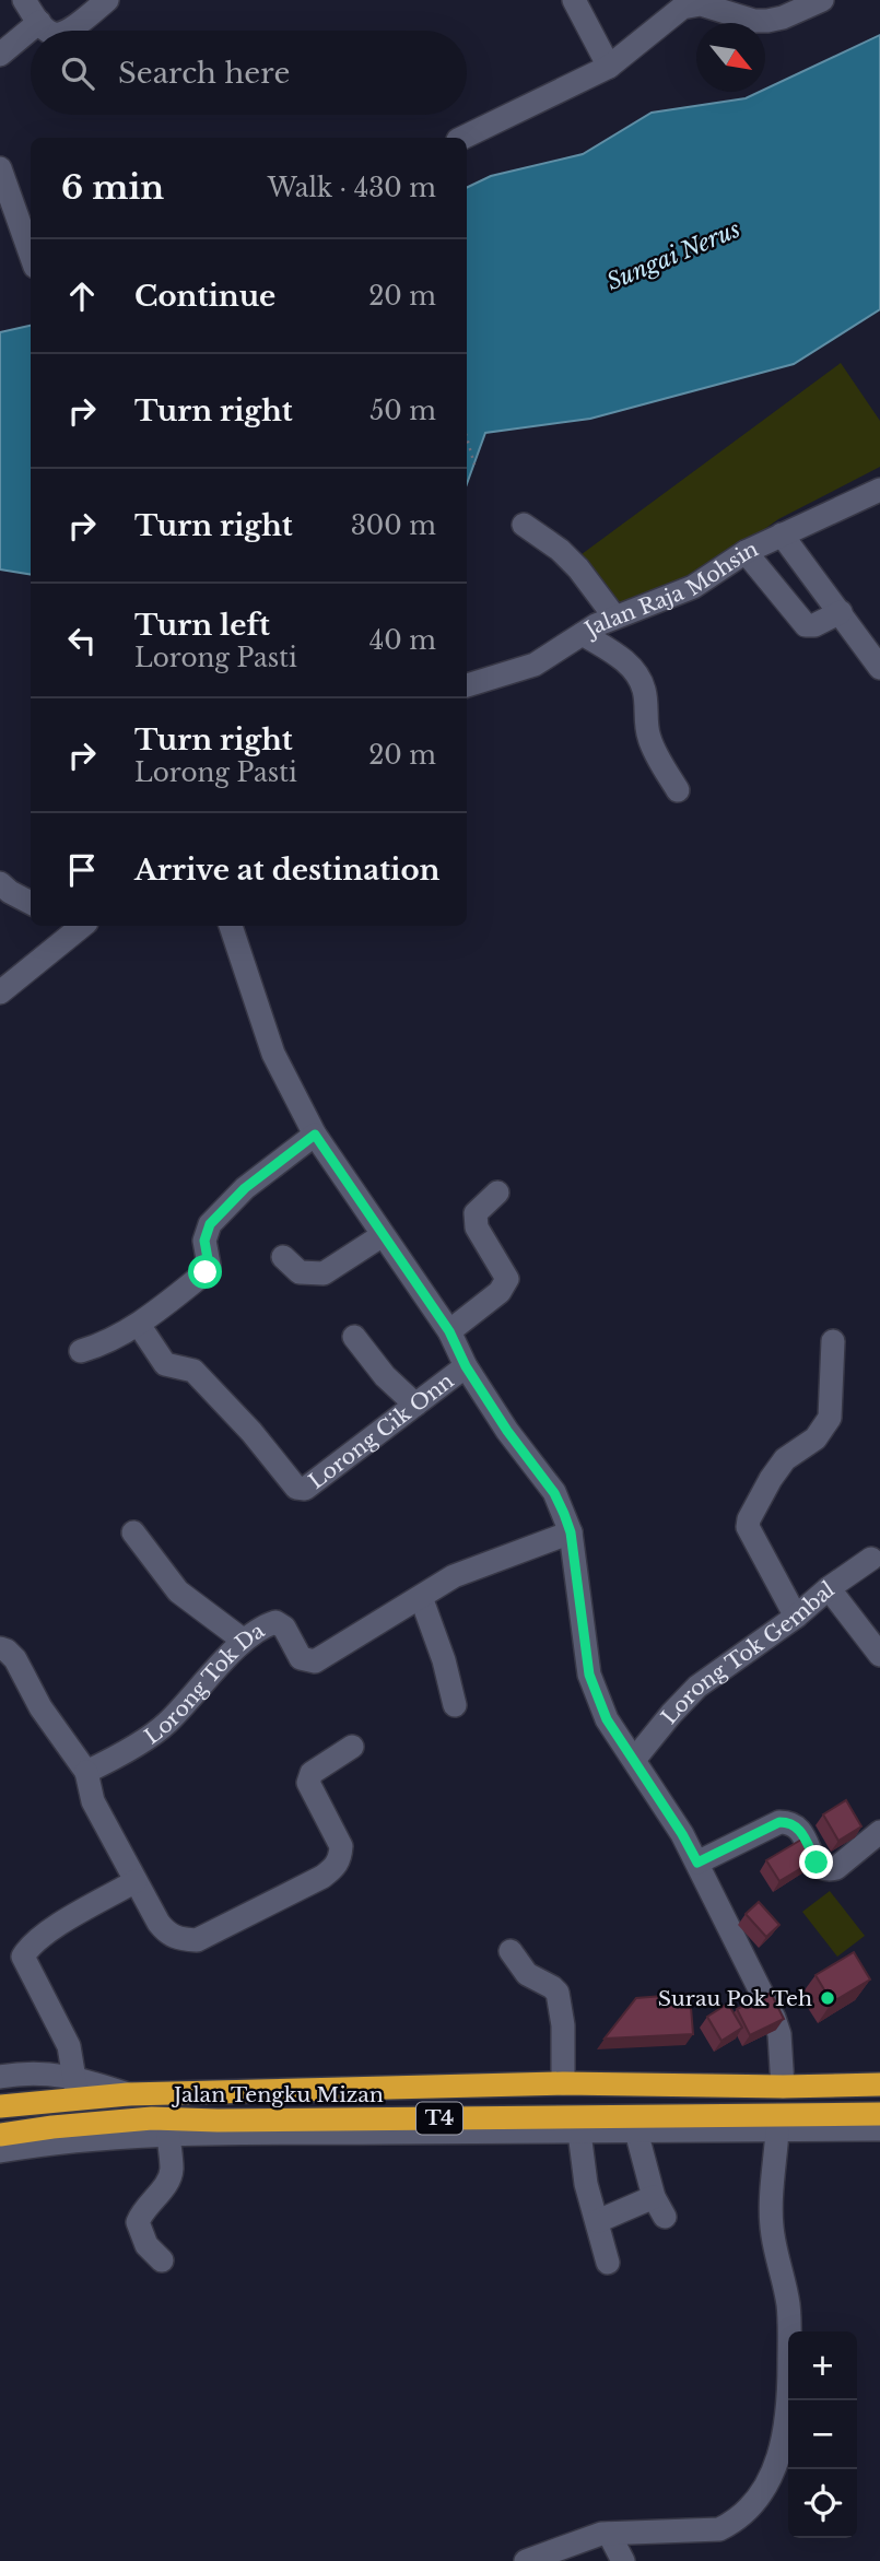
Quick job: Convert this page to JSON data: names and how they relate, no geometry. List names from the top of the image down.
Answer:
{
  "streets": {
    "highway": ["Jalan Tengku Mizan", "T4"],
    "street": [
      "Jalan Raja Mohsin",
      "Lorong Cik Onn",
      "Lorong Tok Gembal",
      "Lorong Tok Da"
    ]
  },
  "water": ["Sungai Nerus"],
  "places": ["Surau Pok Teh"],
  "north": "bottom right",
  "page": {
    "search": "Search here",
    "heading": ["6 min", "Walk · 430 m"],
    "list": [
      ["Continue", "20 m"],
      ["Turn right", "50 m"],
      ["Turn right", "300 m"],
      ["Turn left", "Lorong Pasti", "40 m"],
      ["Turn right", "Lorong Pasti", "20 m"],
      "Arrive at destination"
    ],
    "map_buttons": ["+", "−"]
  }
}
